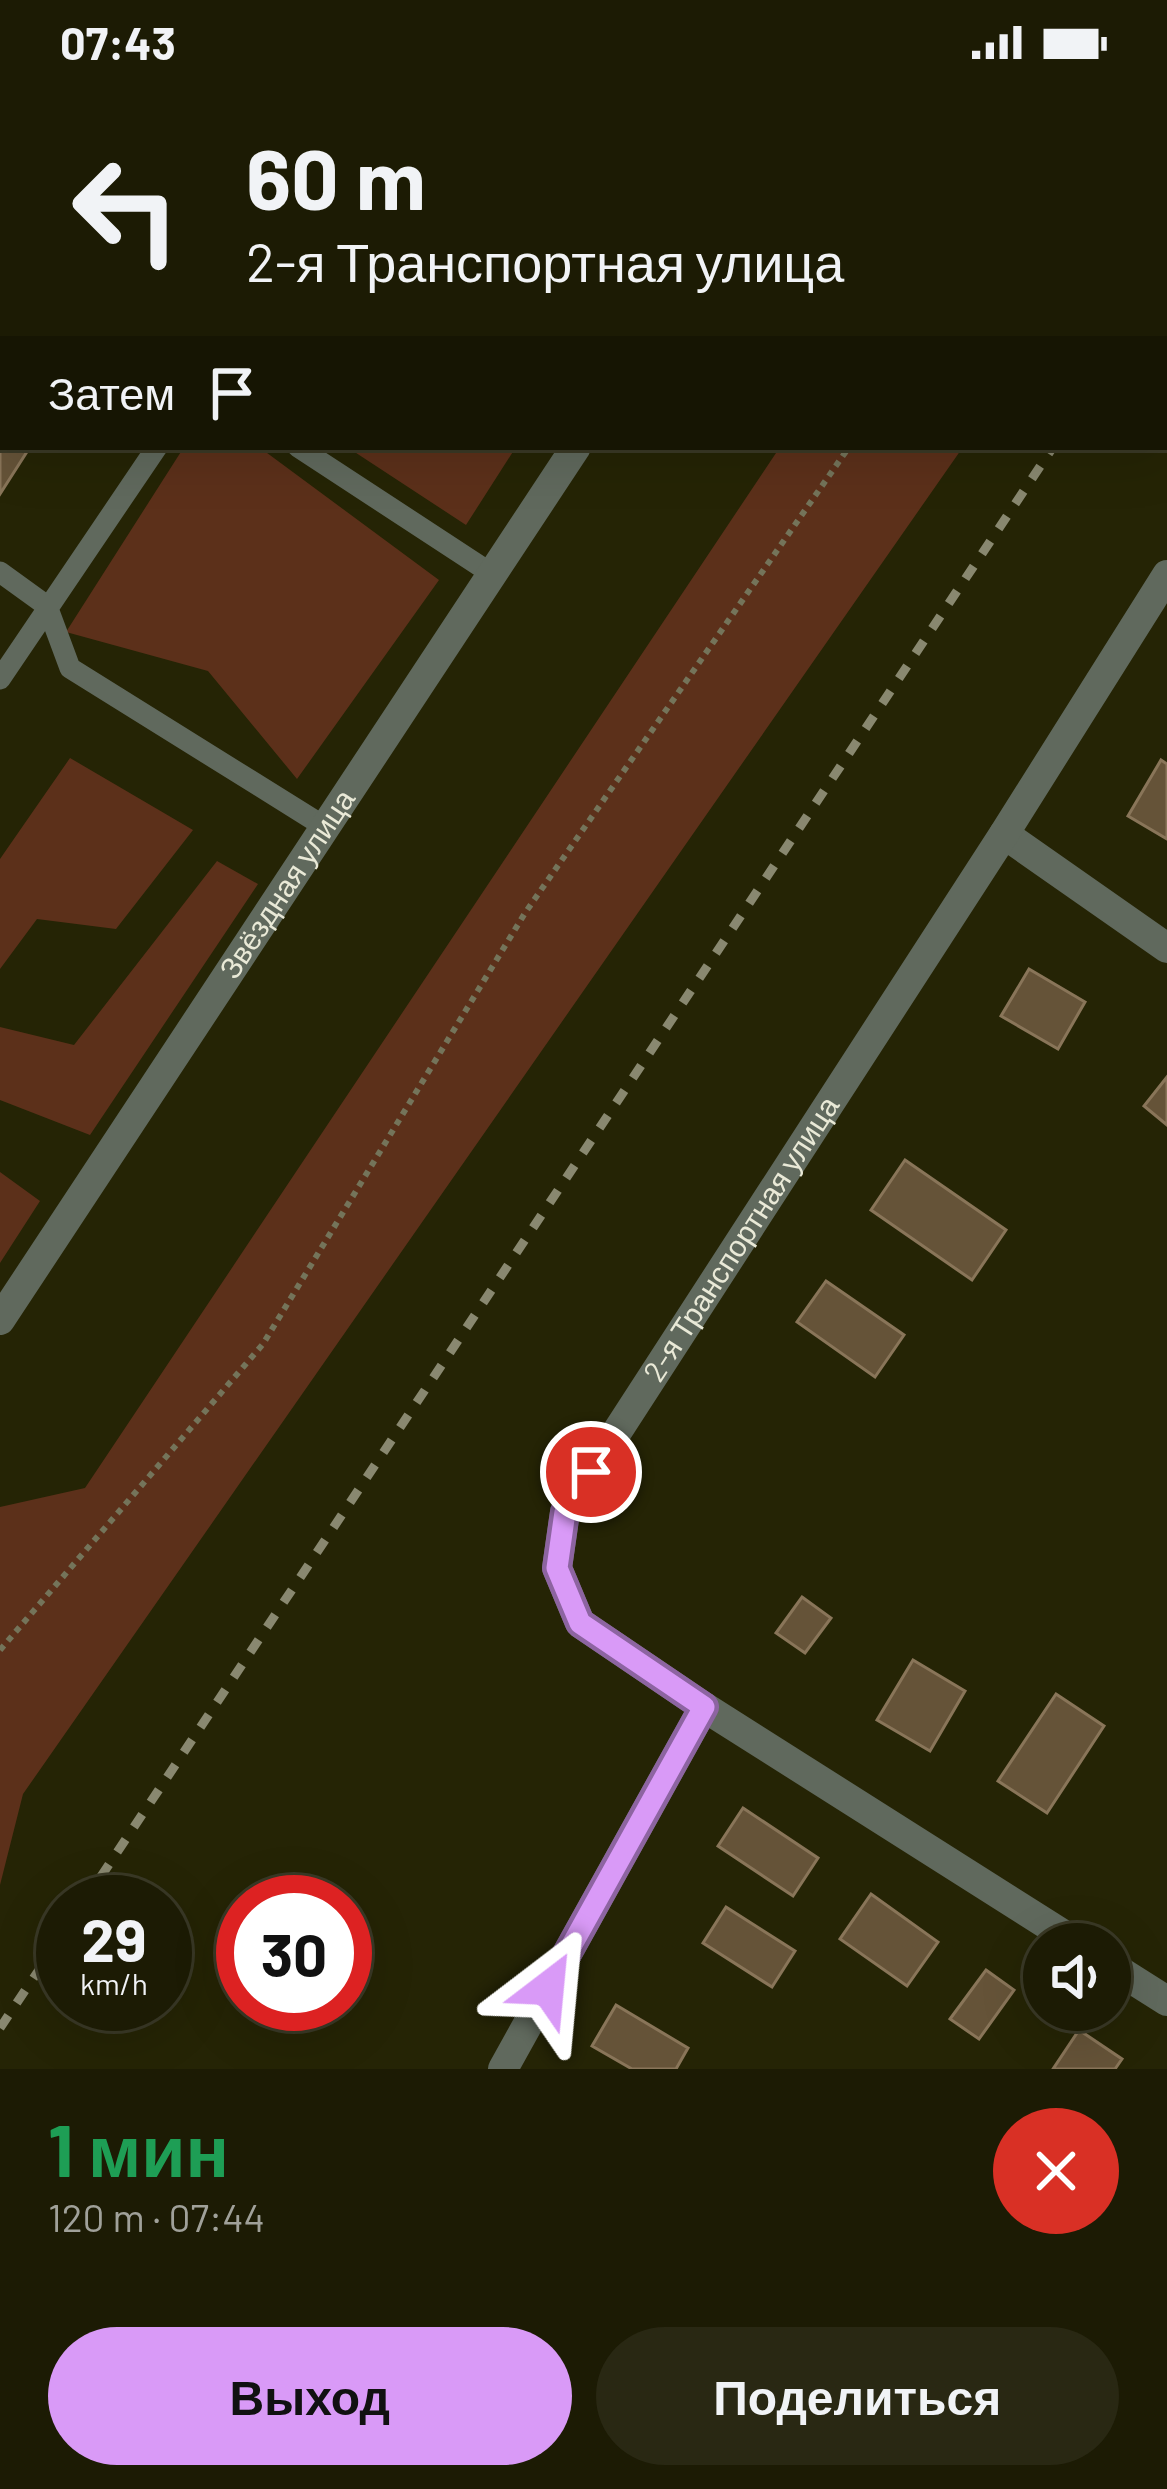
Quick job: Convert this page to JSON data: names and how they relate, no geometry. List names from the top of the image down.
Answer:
{
  "streets": {
    "street": ["Звёздная улица", "2-я Транспортная улица"]
  },
  "page": {
    "status": "07:43",
    "turn": ["60 m", "2-я Транспортная улица"],
    "then": "Затем",
    "speed": "29 km/h",
    "limit": "30",
    "heading": ["1 мин", "120 m · 07:44"],
    "buttons": ["Выход", "Поделиться"]
  }
}
